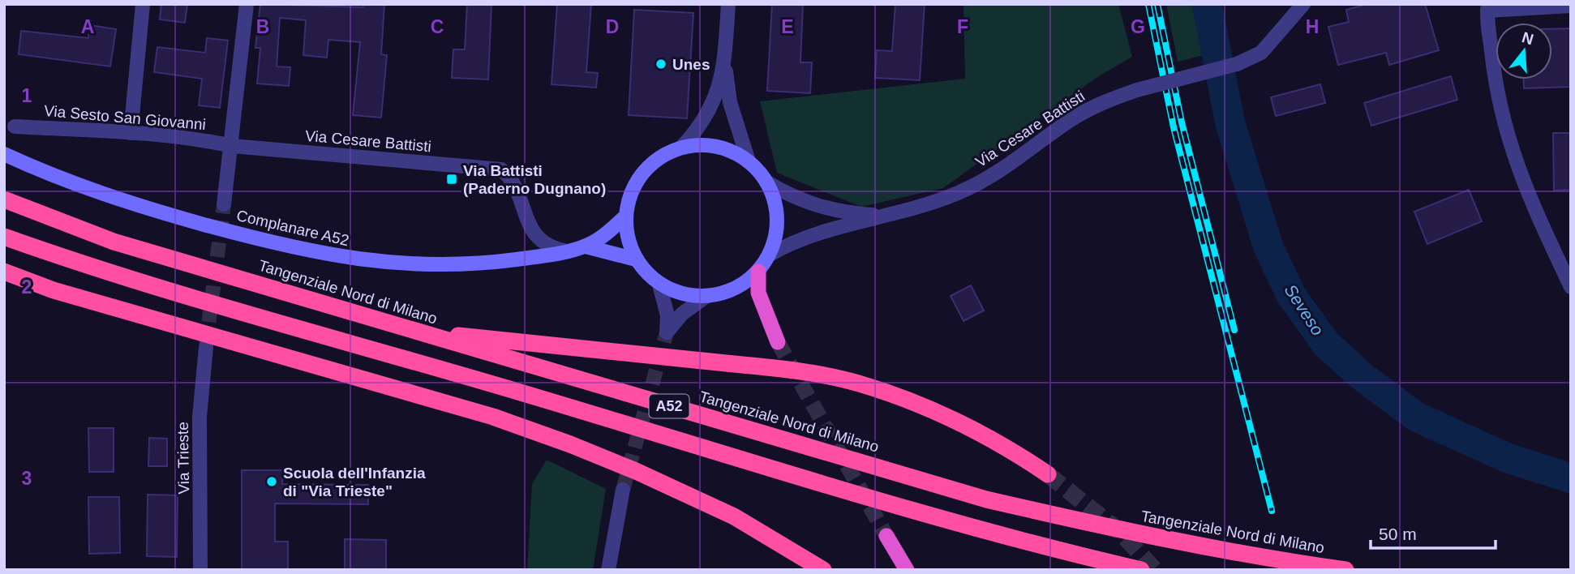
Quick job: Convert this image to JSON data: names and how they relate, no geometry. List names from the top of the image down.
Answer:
{
  "streets": {
    "highway": ["Tangenziale Nord di Milano", "A52"],
    "main road": ["Complanare A52"],
    "street": ["Via Sesto San Giovanni", "Via Cesare Battisti", "Via Trieste"]
  },
  "crossings": [
    ["Via Sesto San Giovanni", "Via Cesare Battisti"],
    ["Via Cesare Battisti", "Complanare A52"]
  ],
  "water": ["Seveso"],
  "places": {
    "other": ["Unes", "Scuola dell'Infanzia di \"Via Trieste\""],
    "transit": ["Via Battisti (Paderno Dugnano)"]
  },
  "scale_bar": "50 m",
  "north": "top",
  "grid": {
    "columns": [
      "A",
      "B",
      "C",
      "D",
      "E",
      "F",
      "G",
      "H"
    ],
    "rows": ["1", "2", "3"]
  }
}
